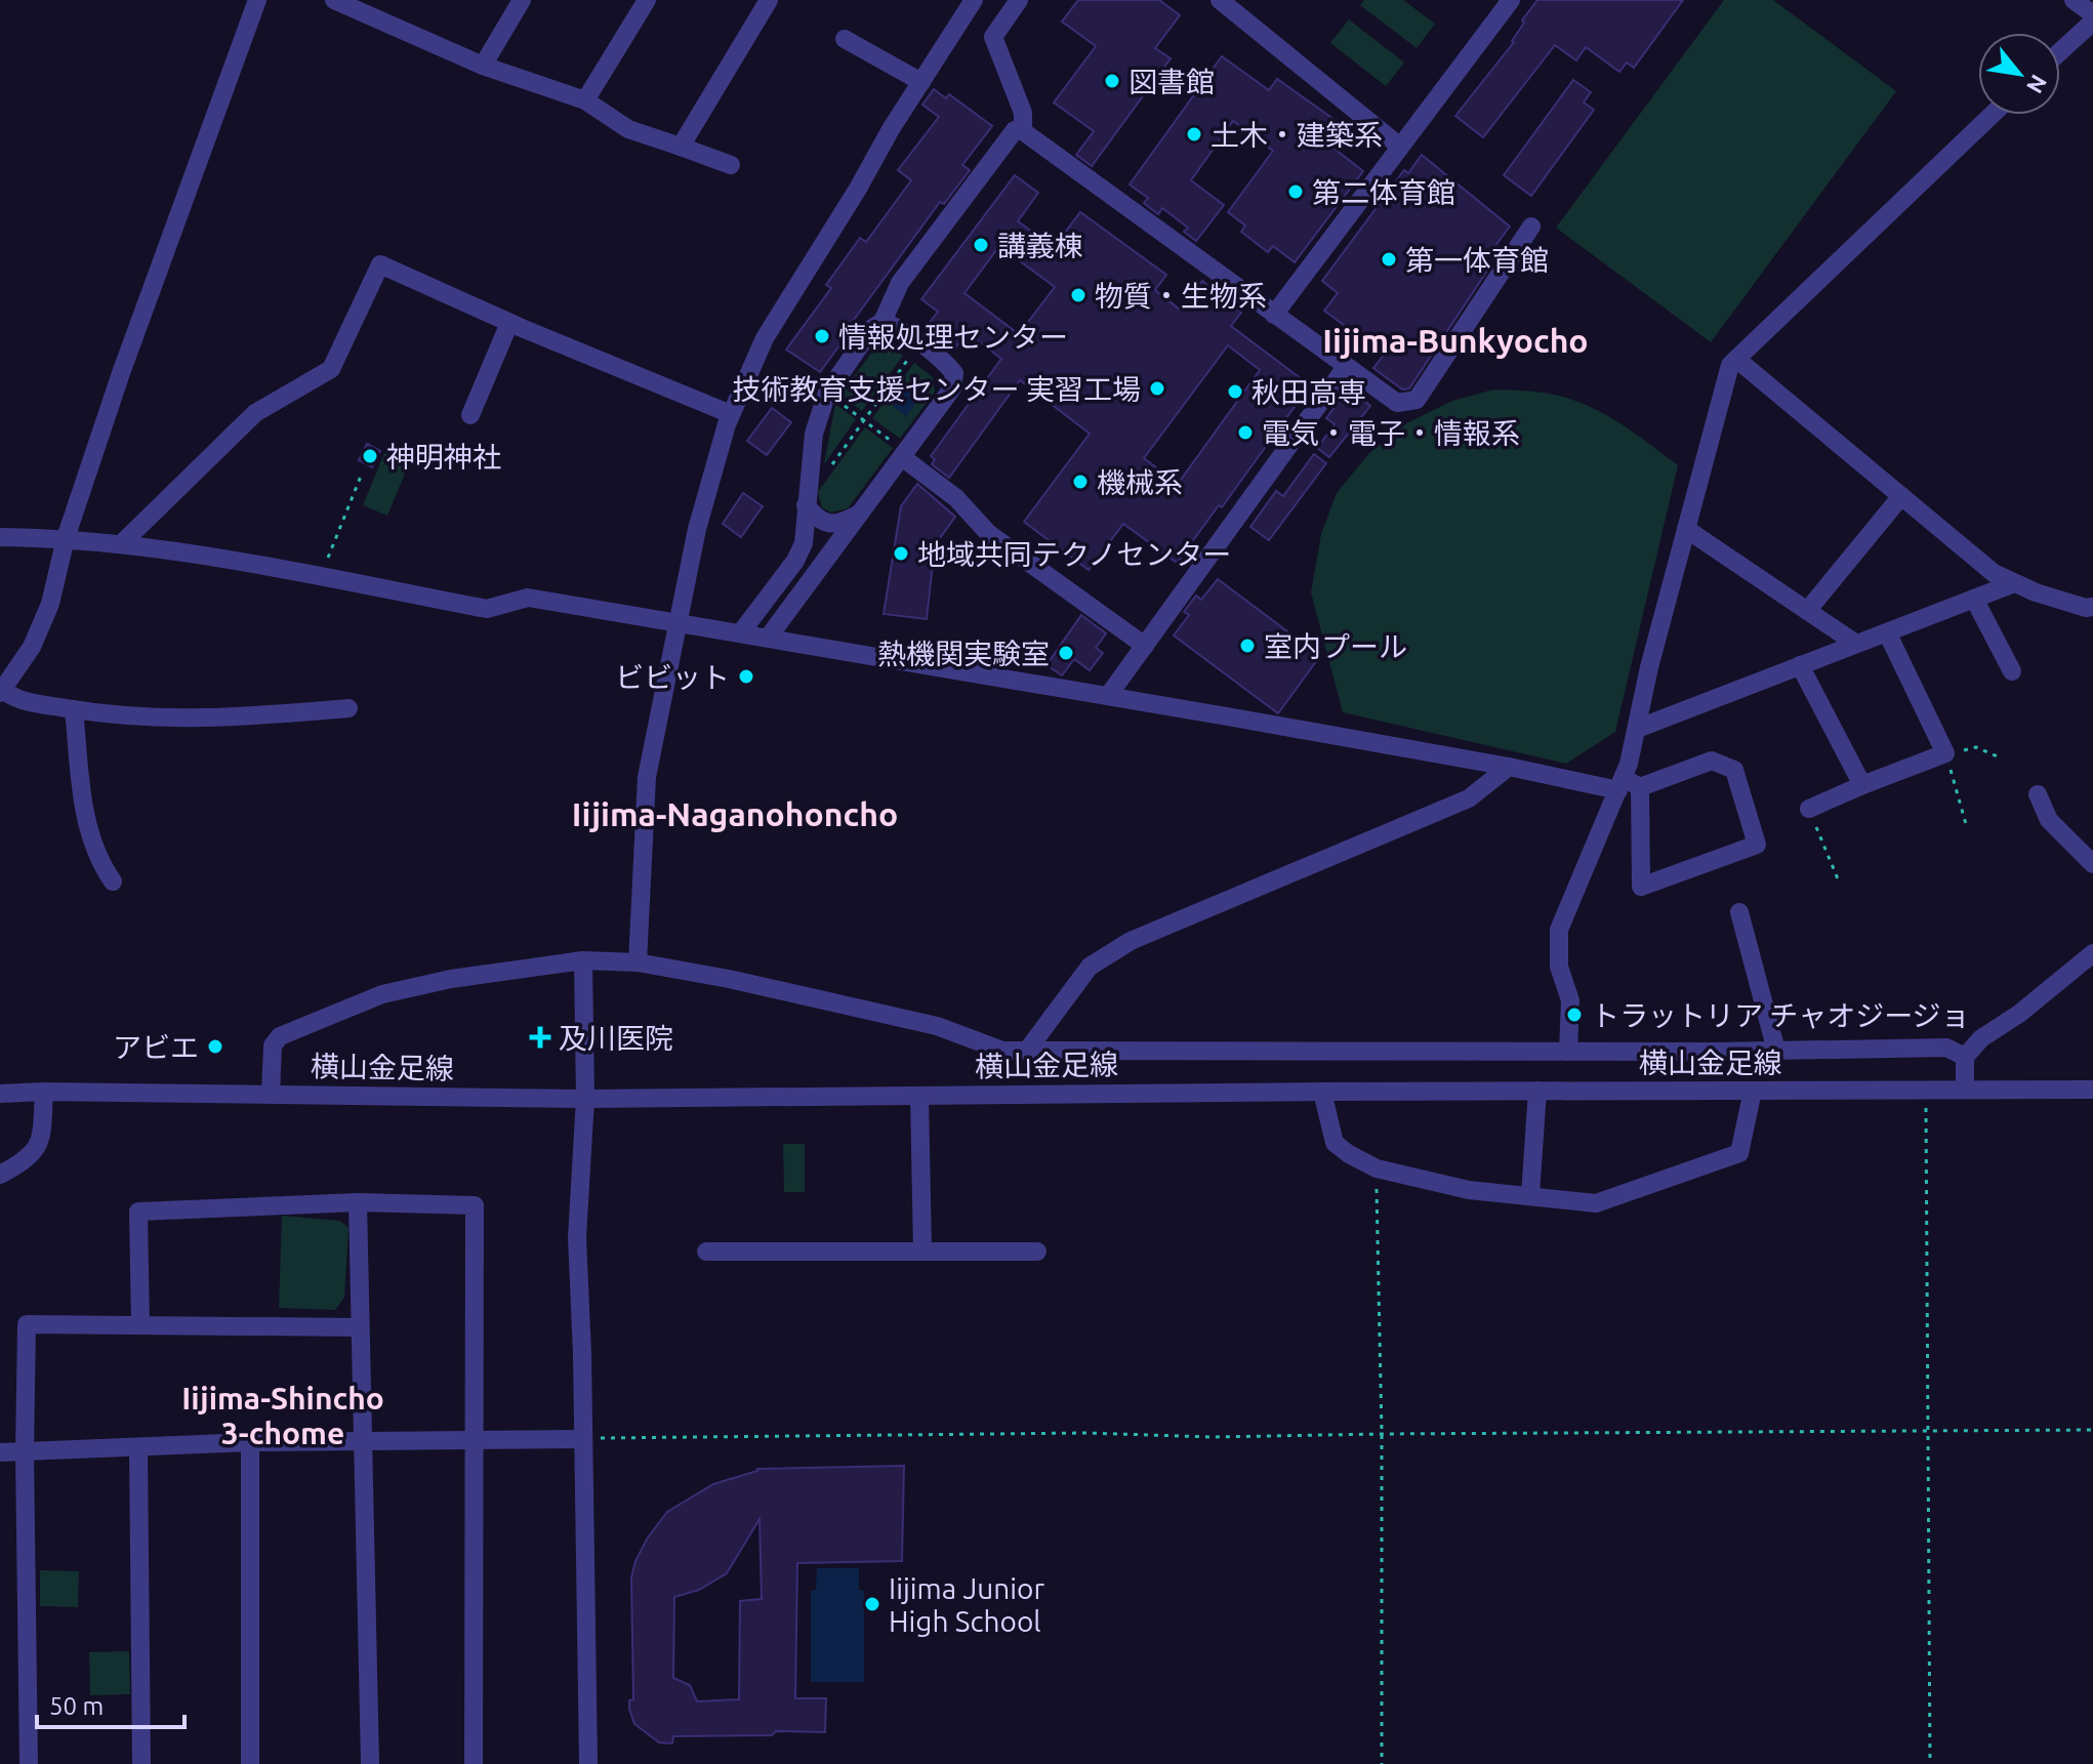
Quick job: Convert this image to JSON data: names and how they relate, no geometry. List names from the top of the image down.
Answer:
{
  "streets": {
    "street": ["横山金足線"]
  },
  "districts": ["Iijima-Bunkyocho", "Iijima-Naganohoncho", "Iijima-Shincho 3-chome"],
  "places": {
    "other": [
      "図書館",
      "土木・建築系",
      "第二体育館",
      "講義棟",
      "第一体育館",
      "物質・生物系",
      "情報処理センター",
      "技術教育支援センター 実習工場",
      "秋田高専",
      "電気・電子・情報系",
      "神明神社",
      "機械系",
      "地域共同テクノセンター",
      "室内プール",
      "熱機関実験室",
      "ビビット",
      "トラットリア チャオジージョ",
      "アビエ",
      "Iijima Junior High School"
    ],
    "health": ["及川医院"]
  },
  "scale_bar": "50 m",
  "north": "bottom right"
}
